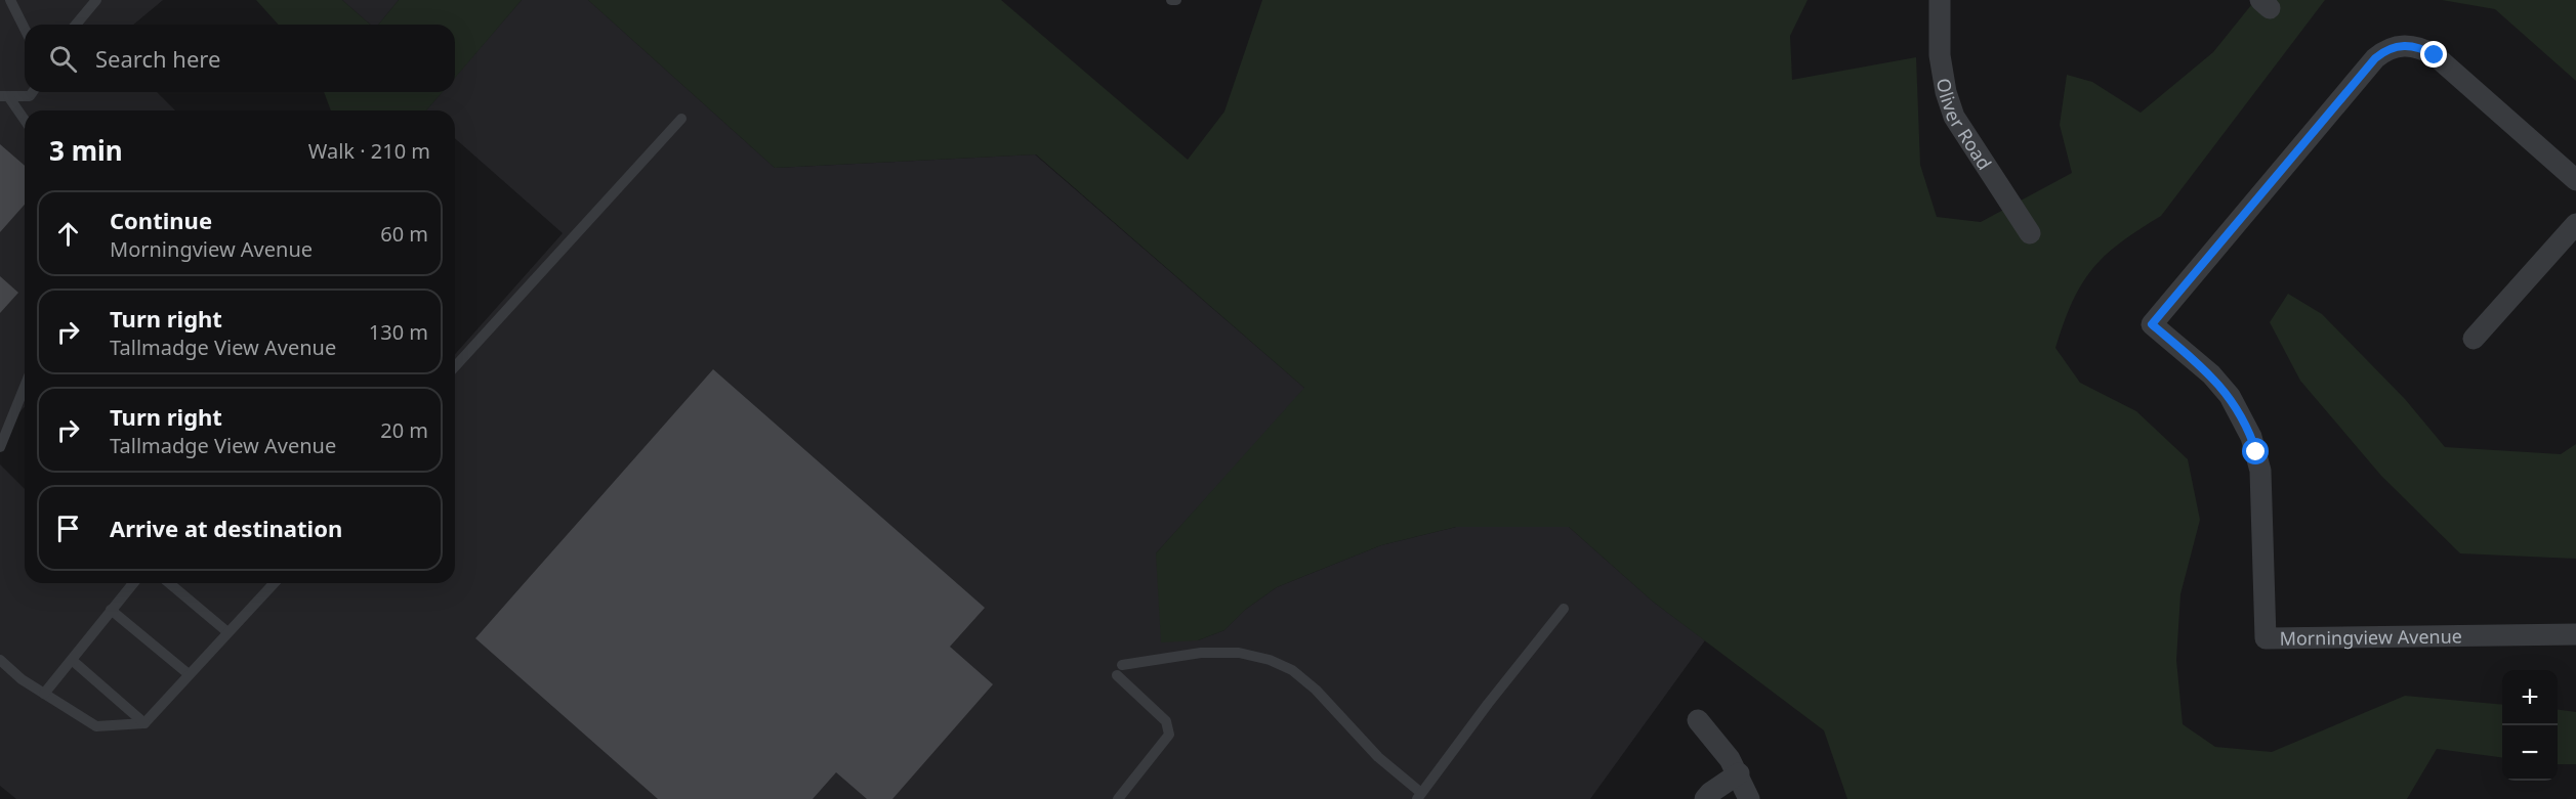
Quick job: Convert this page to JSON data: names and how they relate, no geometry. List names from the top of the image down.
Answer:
{
  "streets": {
    "street": ["Oliver Road", "Morningview Avenue"]
  },
  "page": {
    "search": "Search here",
    "heading": ["3 min", "Walk · 210 m"],
    "list": [
      ["Continue", "Morningview Avenue", "60 m"],
      ["Turn right", "Tallmadge View Avenue", "130 m"],
      ["Turn right", "Tallmadge View Avenue", "20 m"],
      "Arrive at destination"
    ],
    "map_buttons": ["+", "−"]
  }
}
